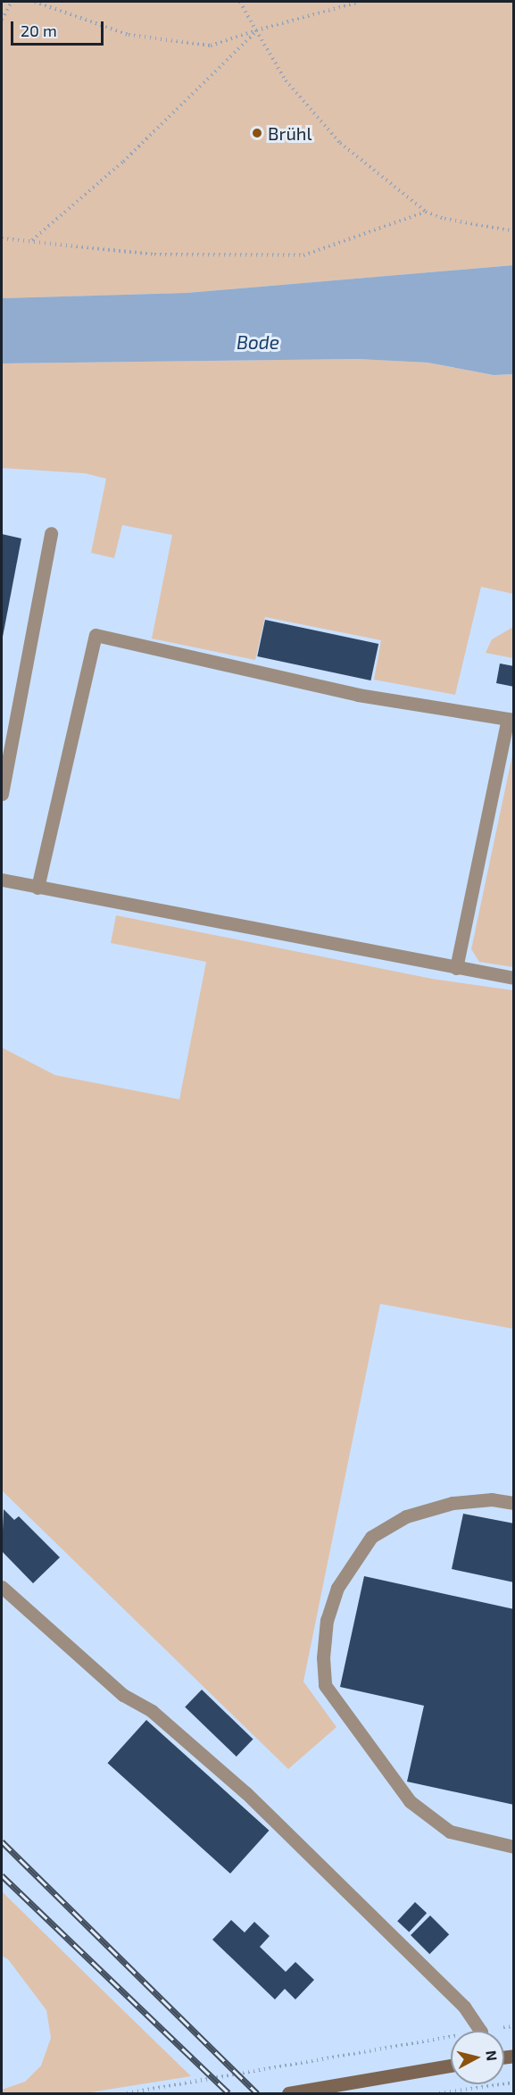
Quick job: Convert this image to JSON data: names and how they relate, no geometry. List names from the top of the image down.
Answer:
{
  "water": ["Bode"],
  "places": ["Brühl"],
  "scale_bar": "20 m",
  "north": "right"
}
